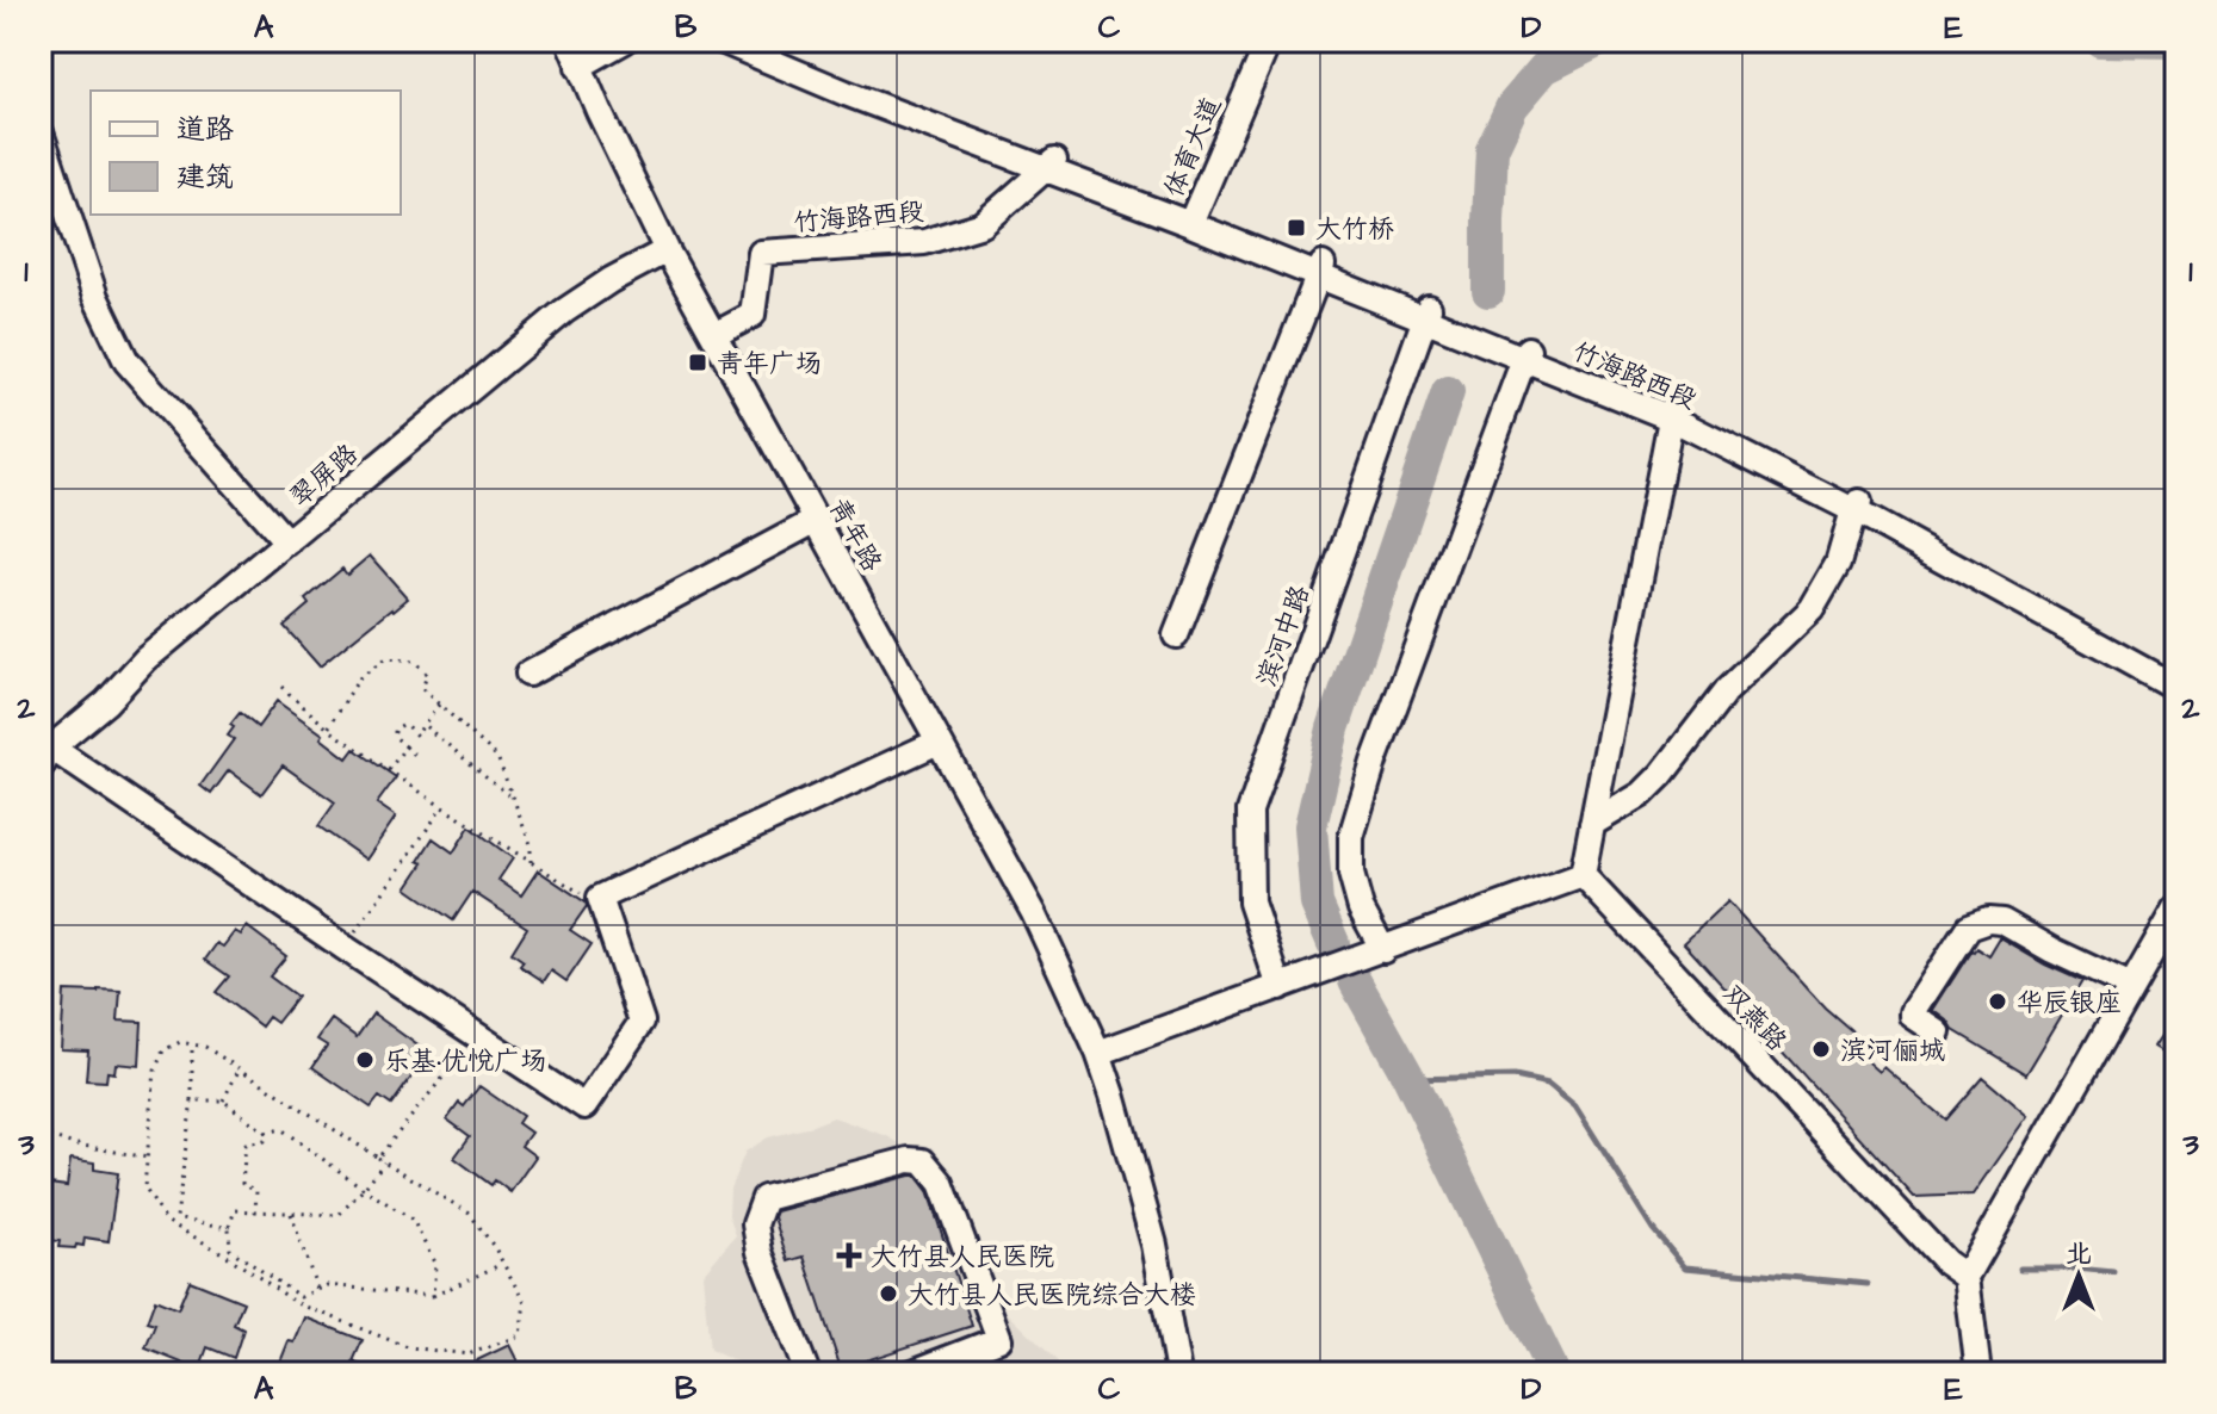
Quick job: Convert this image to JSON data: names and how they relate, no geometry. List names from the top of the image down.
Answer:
{
  "streets": {
    "street": [
      "体育大道",
      "竹海路西段",
      "翠屏路",
      "青年路",
      "滨河中路",
      "双燕路"
    ]
  },
  "crossings": [
    ["体育大道", "竹海路西段"],
    ["竹海路西段", "青年路"],
    ["竹海路西段", "滨河中路"],
    ["翠屏路", "青年路"]
  ],
  "places": {
    "transit": ["大竹桥", "青年广场"],
    "other": [
      "华辰银座",
      "滨河俪城",
      "乐基•优悦广场",
      "大竹县人民医院综合大楼"
    ],
    "health": ["大竹县人民医院"]
  },
  "legend": ["道路", "建筑"],
  "north": "top",
  "grid": {
    "columns": [
      "A",
      "B",
      "C",
      "D",
      "E"
    ],
    "rows": ["1", "2", "3"]
  }
}
